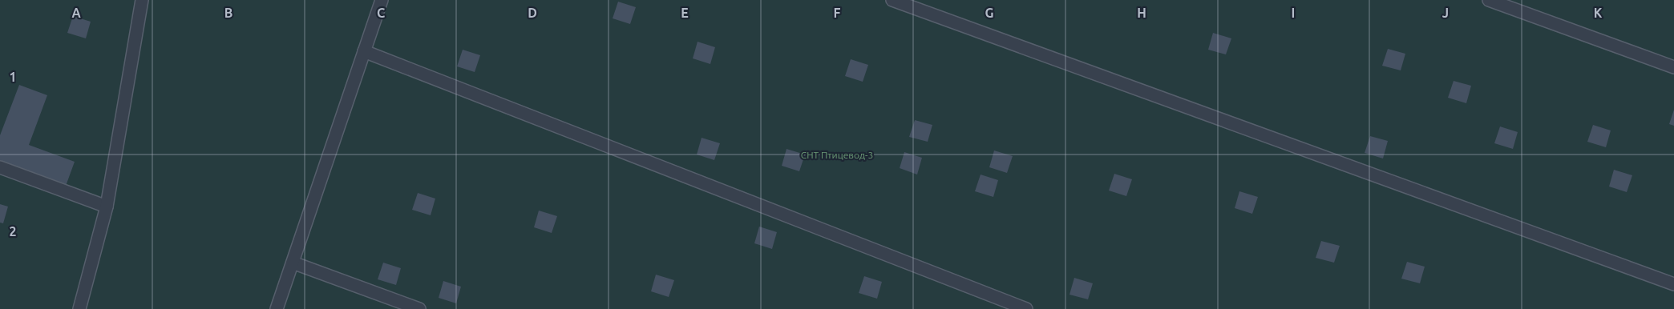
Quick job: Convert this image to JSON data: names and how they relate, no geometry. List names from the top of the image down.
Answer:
{
  "parks": ["СНТ Птицевод-3"],
  "grid": {
    "columns": [
      "A",
      "B",
      "C",
      "D",
      "E",
      "F",
      "G",
      "H",
      "I",
      "J",
      "K"
    ],
    "rows": ["1", "2"]
  }
}
